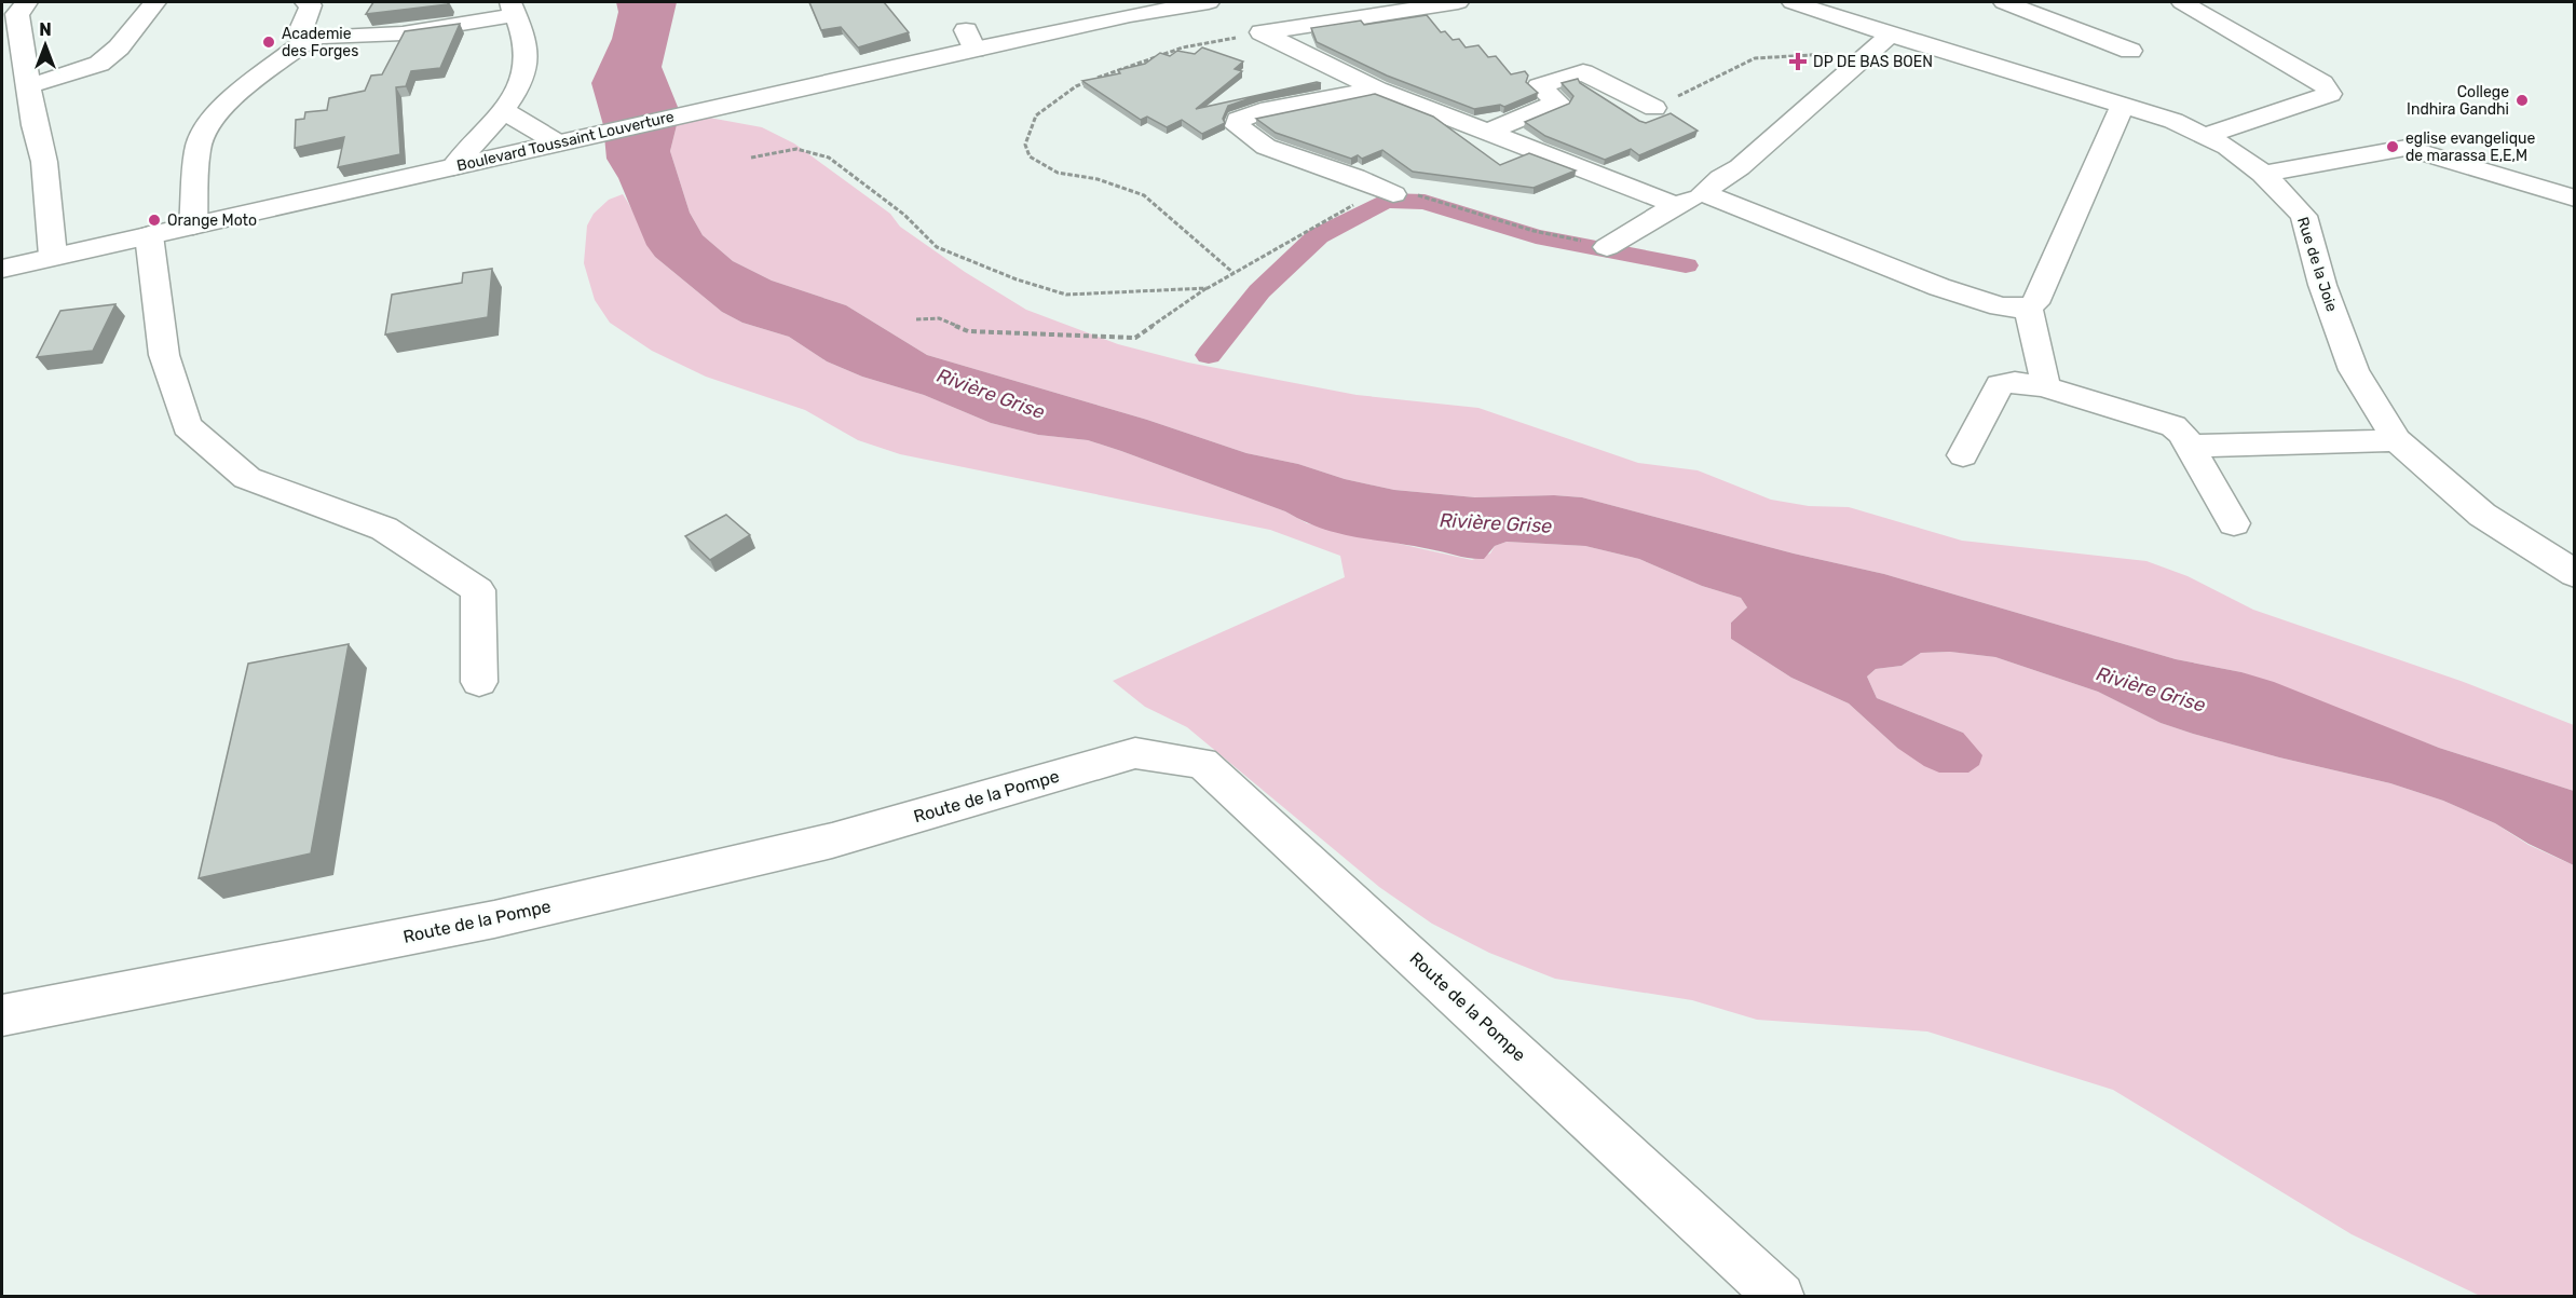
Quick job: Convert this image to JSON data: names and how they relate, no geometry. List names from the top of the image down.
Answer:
{
  "streets": {
    "street": ["Boulevard Toussaint Louverture", "Rue de la Joie", "Route de la Pompe"]
  },
  "water": ["Rivière Grise"],
  "places": {
    "other": [
      "Academie des Forges",
      "College Indhira Gandhi",
      "eglise evangelique de marassa E,E,M",
      "Orange Moto"
    ],
    "health": ["DP DE BAS BOEN"]
  },
  "north": "top"
}
